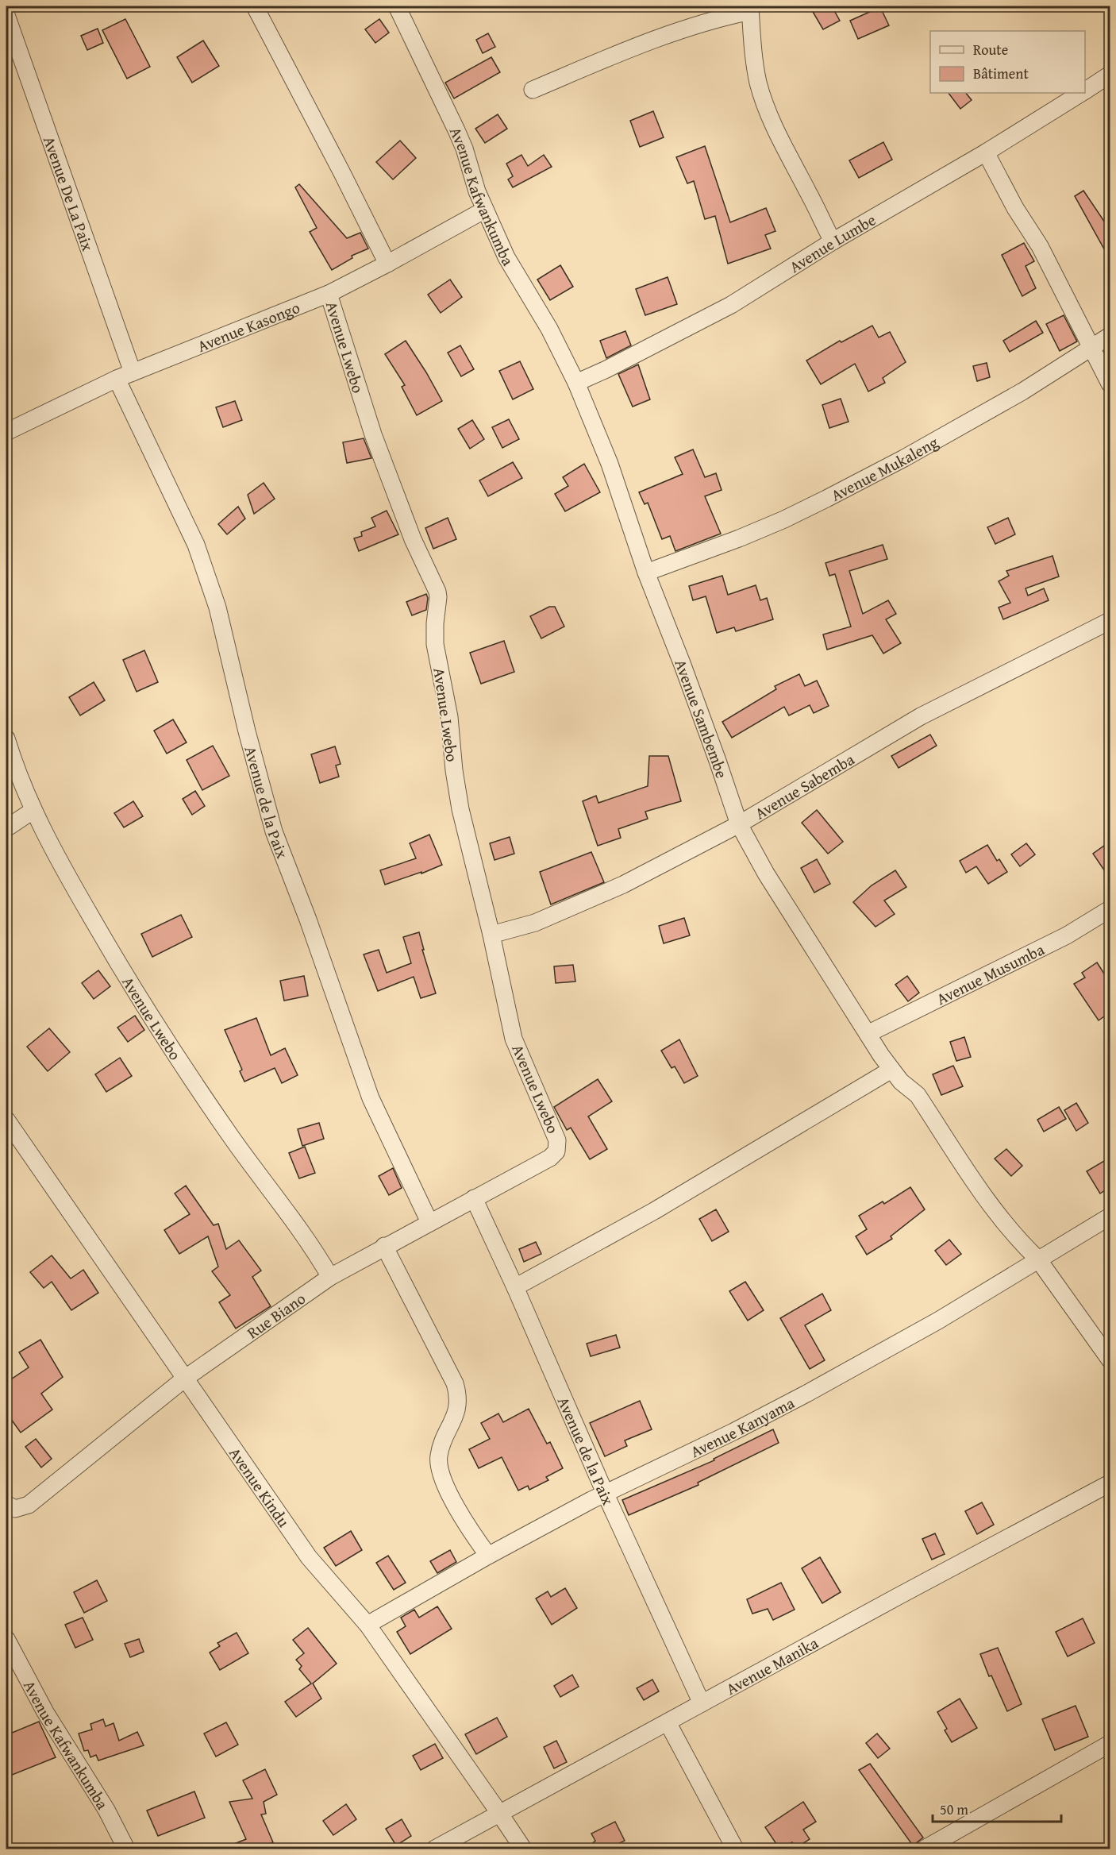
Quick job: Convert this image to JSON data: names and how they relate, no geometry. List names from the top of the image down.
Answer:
{
  "streets": {
    "street": [
      "Avenue De La Paix",
      "Avenue Kafwankumba",
      "Avenue Lumbe",
      "Avenue Kasongo",
      "Avenue Lwebo",
      "Avenue Mukaleng",
      "Avenue Sambembe",
      "Avenue Sabemba",
      "Avenue de la Paix",
      "Avenue Musumba",
      "Rue Biano",
      "Avenue Kanyama",
      "Avenue Kindu",
      "Avenue Manika"
    ]
  },
  "crossings": [
    ["Avenue De La Paix", "Avenue Kasongo"],
    ["Avenue Kafwankumba", "Avenue Lumbe"],
    ["Avenue Kafwankumba", "Avenue Kasongo"],
    ["Avenue Kafwankumba", "Avenue Sambembe"],
    ["Avenue Lumbe", "Avenue Sambembe"],
    ["Avenue Kasongo", "Avenue Lwebo"],
    ["Avenue Kasongo", "Avenue de la Paix"],
    ["Avenue Lwebo", "Avenue Sabemba"],
    ["Avenue Lwebo", "Rue Biano"],
    ["Avenue Mukaleng", "Avenue Sambembe"],
    ["Avenue Sambembe", "Avenue Sabemba"],
    ["Avenue Sambembe", "Avenue Musumba"],
    ["Avenue Sambembe", "Avenue Kanyama"],
    ["Avenue de la Paix", "Rue Biano"],
    ["Avenue de la Paix", "Avenue Kanyama"],
    ["Avenue de la Paix", "Avenue Manika"],
    ["Rue Biano", "Avenue Kindu"],
    ["Avenue Kanyama", "Avenue Kindu"],
    ["Avenue Kindu", "Avenue Manika"]
  ],
  "legend": ["Route", "Bâtiment"],
  "scale_bar": "50 m"
}
